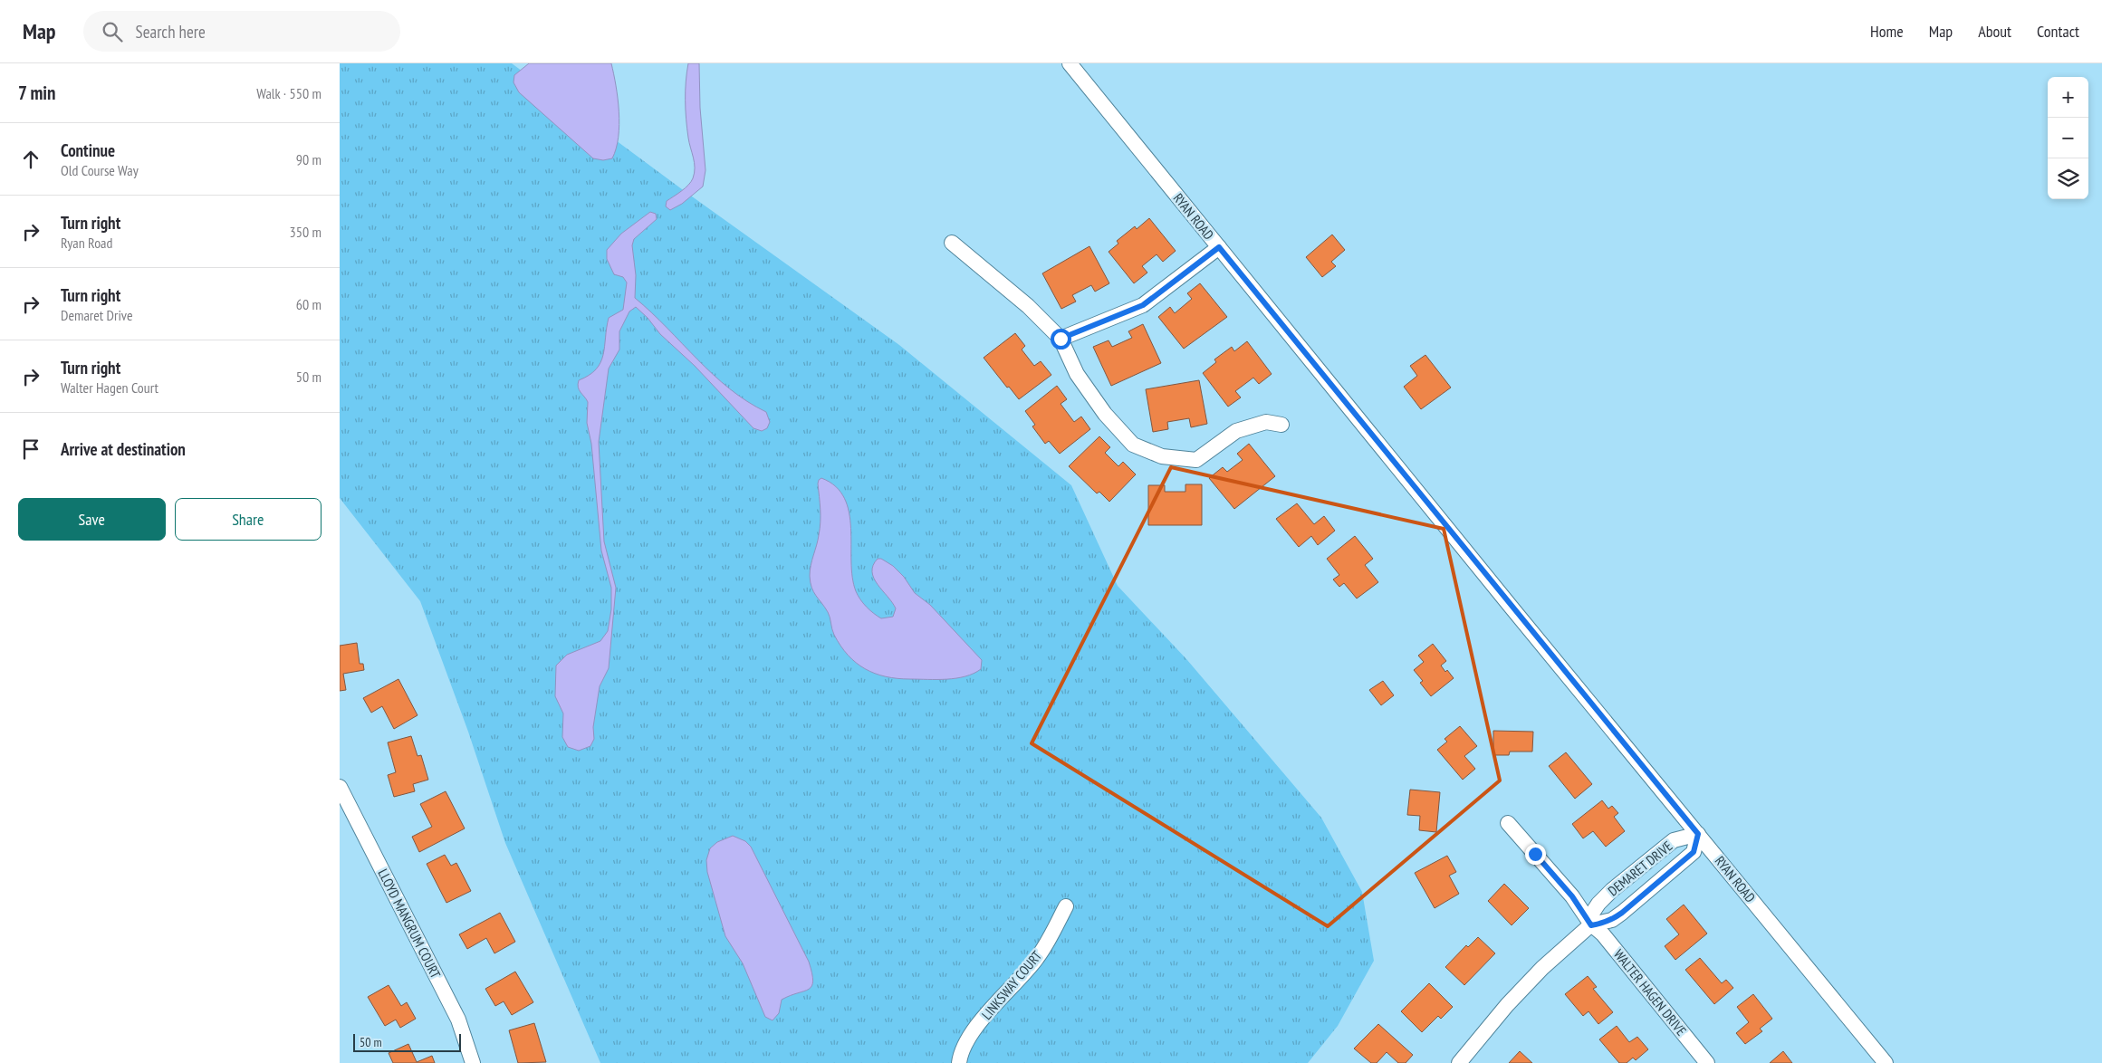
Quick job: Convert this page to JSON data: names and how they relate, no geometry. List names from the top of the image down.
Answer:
{
  "streets": {
    "street": [
      "RYAN ROAD",
      "DEMARET DRIVE",
      "LLOYD MANGRUM COURT",
      "LINKSWAY COURT",
      "WALTER HAGEN DRIVE"
    ]
  },
  "crossings": [
    ["RYAN ROAD", "DEMARET DRIVE"],
    ["DEMARET DRIVE", "WALTER HAGEN DRIVE"]
  ],
  "scale_bar": "50 m",
  "page": {
    "header": "Map",
    "search": "Search here",
    "nav": [
      "Home",
      "Map",
      "About",
      "Contact"
    ],
    "heading": ["7 min", "Walk · 550 m"],
    "map_buttons": ["+", "−"],
    "list": [
      ["Continue", "Old Course Way", "90 m"],
      ["Turn right", "Ryan Road", "350 m"],
      ["Turn right", "Demaret Drive", "60 m"],
      ["Turn right", "Walter Hagen Court", "50 m"],
      "Arrive at destination"
    ],
    "buttons": ["Save", "Share"],
    "scale": "50 m"
  }
}
